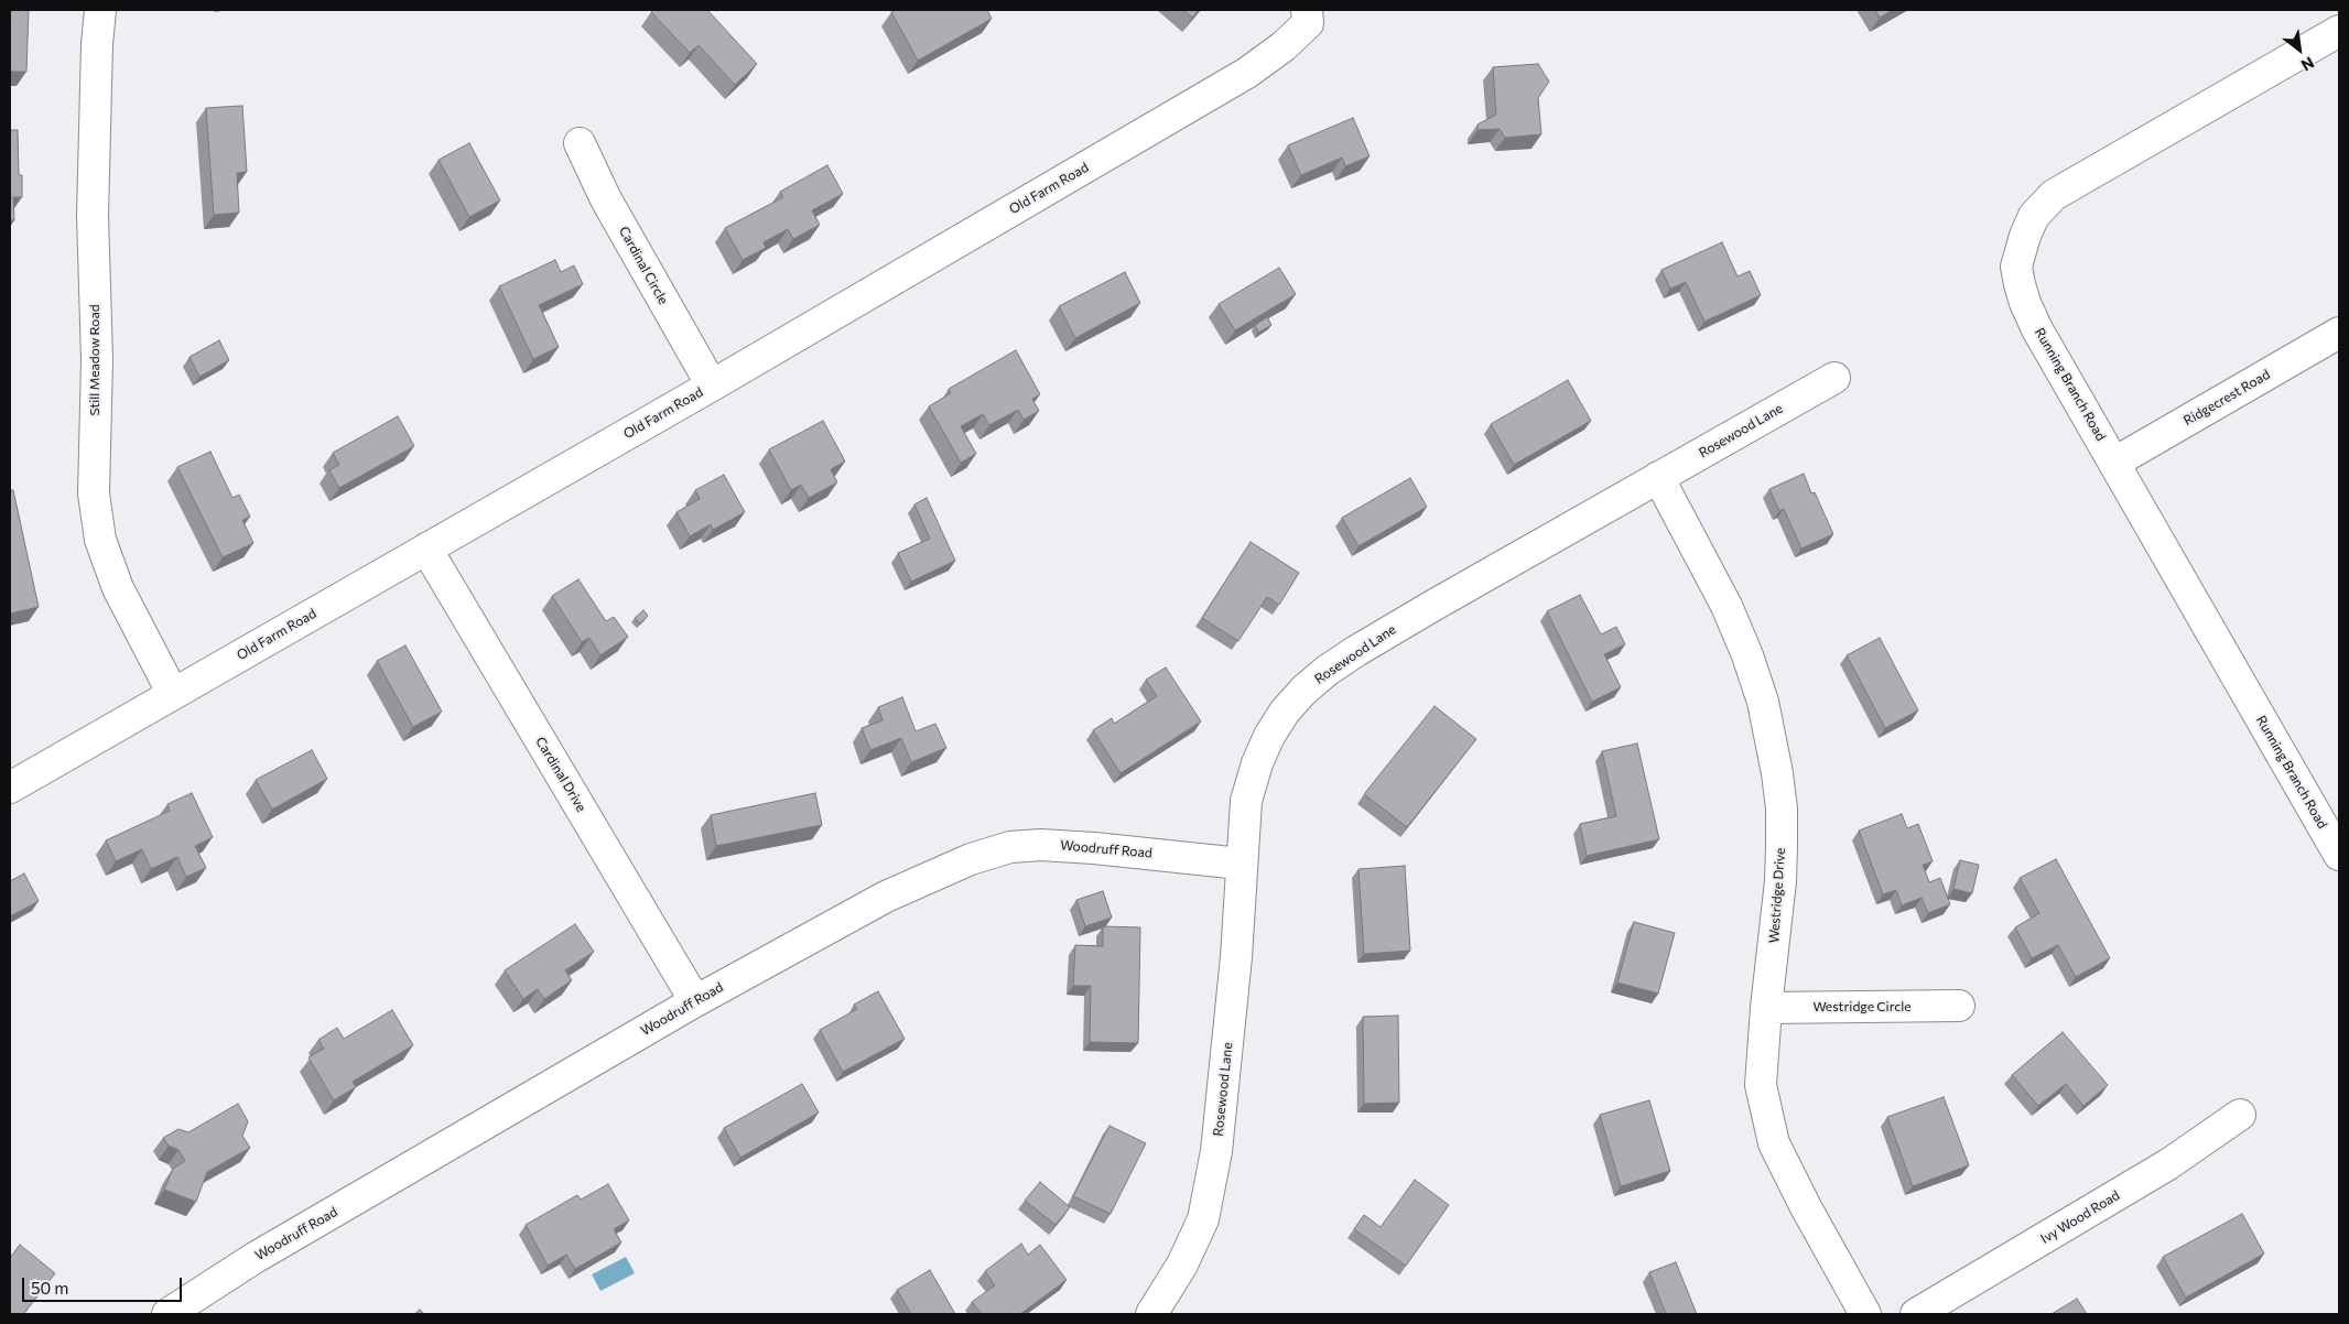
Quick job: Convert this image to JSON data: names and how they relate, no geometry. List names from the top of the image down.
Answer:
{
  "streets": {
    "street": [
      "Old Farm Road",
      "Cardinal Circle",
      "Still Meadow Road",
      "Running Branch Road",
      "Ridgecrest Road",
      "Rosewood Lane",
      "Cardinal Drive",
      "Woodruff Road",
      "Westridge Drive",
      "Westridge Circle",
      "Ivy Wood Road"
    ]
  },
  "crossings": [
    ["Old Farm Road", "Cardinal Circle"],
    ["Old Farm Road", "Still Meadow Road"],
    ["Old Farm Road", "Cardinal Drive"],
    ["Running Branch Road", "Ridgecrest Road"],
    ["Rosewood Lane", "Woodruff Road"],
    ["Rosewood Lane", "Westridge Drive"],
    ["Cardinal Drive", "Woodruff Road"],
    ["Westridge Drive", "Westridge Circle"]
  ],
  "scale_bar": "50 m",
  "north": "bottom right"
}
